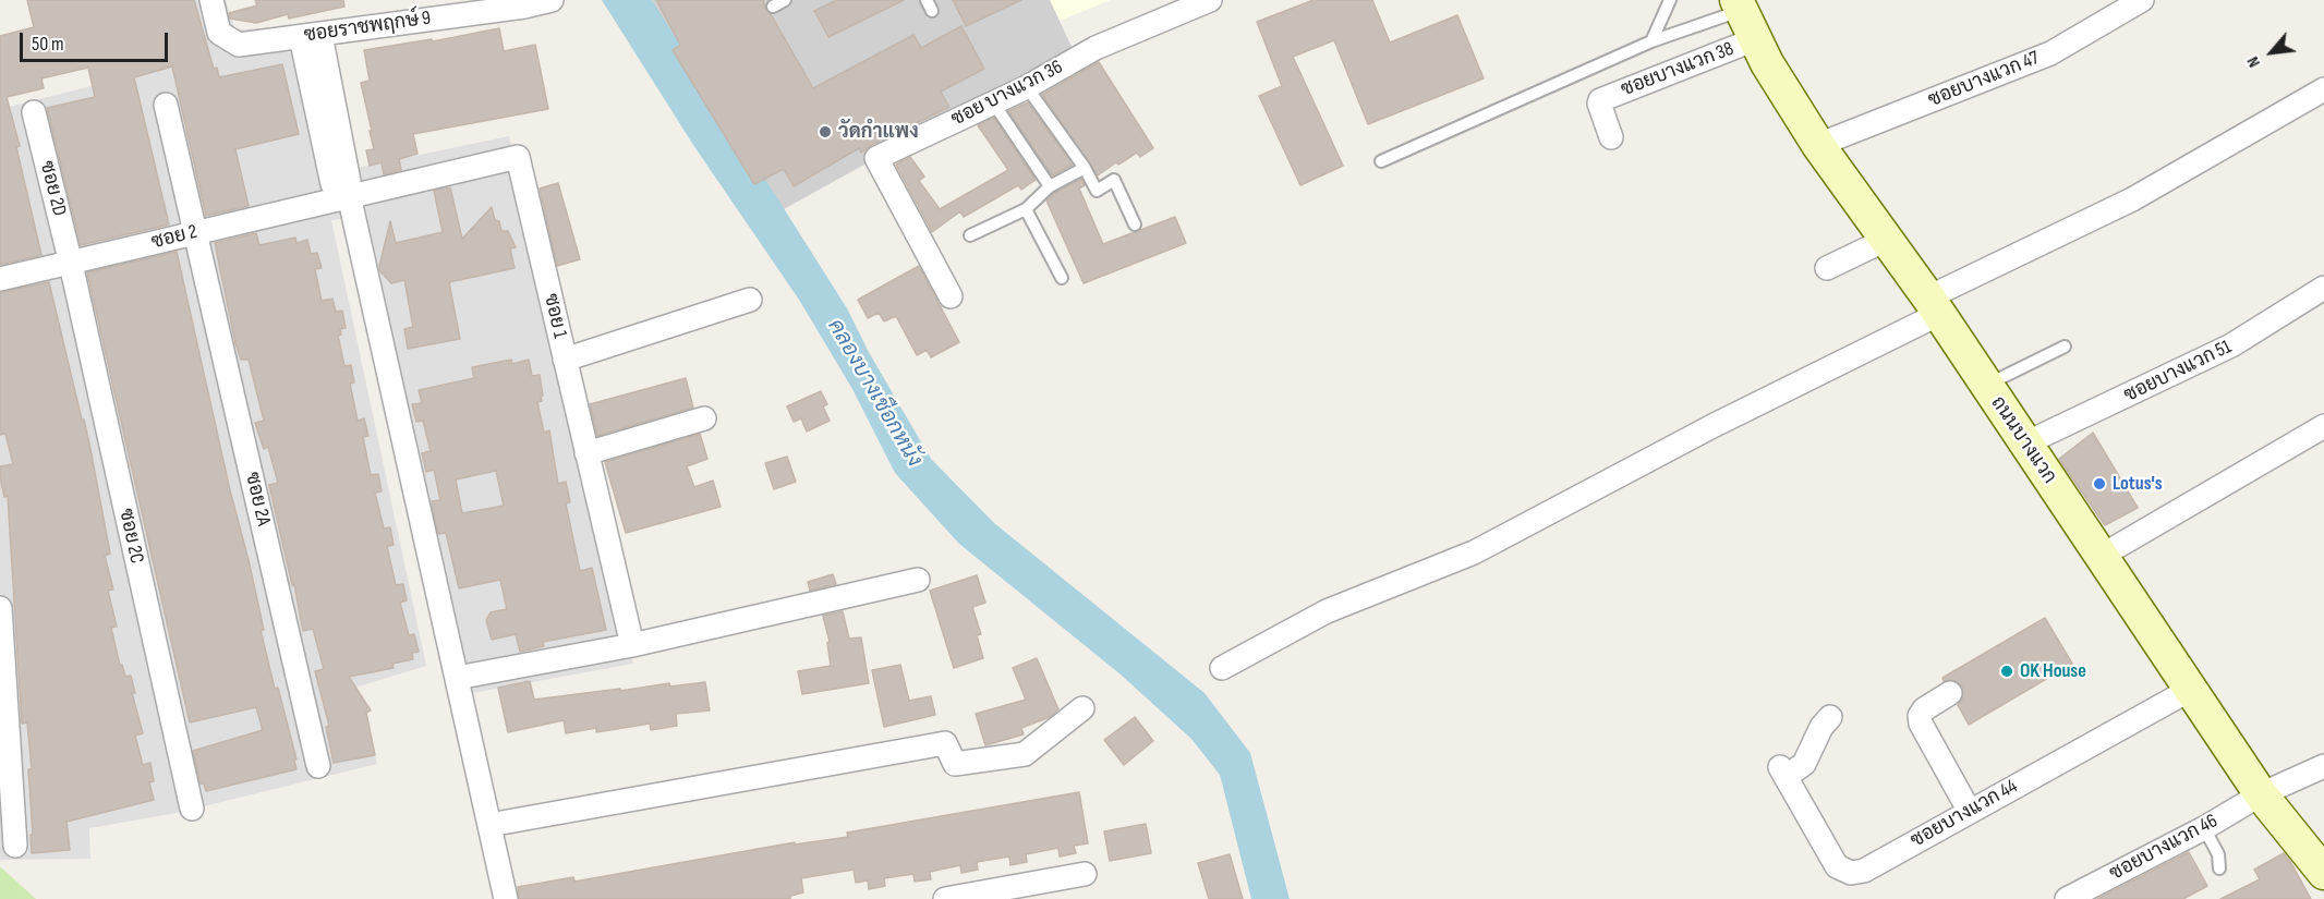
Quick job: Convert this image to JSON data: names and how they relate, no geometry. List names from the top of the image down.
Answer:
{
  "streets": {
    "main road": ["ถนนบางแวก"],
    "street": [
      "ซอยราชพฤกษ์ 9",
      "ซอยบางแวก 38",
      "ซอยบางแวก 47",
      "ซอย บางแวก 36",
      "ซอย 2D",
      "ซอย 2",
      "ซอย 1",
      "ซอยบางแวก 51",
      "ซอย 2A",
      "ซอย 2C",
      "ซอยบางแวก 44",
      "ซอยบางแวก 46"
    ]
  },
  "crossings": [
    ["ซอยบางแวก 38", "ถนนบางแวก"],
    ["ซอยบางแวก 47", "ถนนบางแวก"],
    ["ซอย 2D", "ซอย 2"],
    ["ซอย 2D", "ซอย 2C"],
    ["ซอย 2", "ซอย 1"],
    ["ซอย 2", "ซอย 2A"],
    ["ซอย 2", "ซอย 2C"],
    ["ซอยบางแวก 51", "ถนนบางแวก"],
    ["ถนนบางแวก", "ซอยบางแวก 44"],
    ["ถนนบางแวก", "ซอยบางแวก 46"]
  ],
  "water": ["คลองบางเชือกหนัง"],
  "places": ["วัดกำแพง", "Lotus's", "OK House"],
  "scale_bar": "50 m",
  "north": "bottom left"
}
